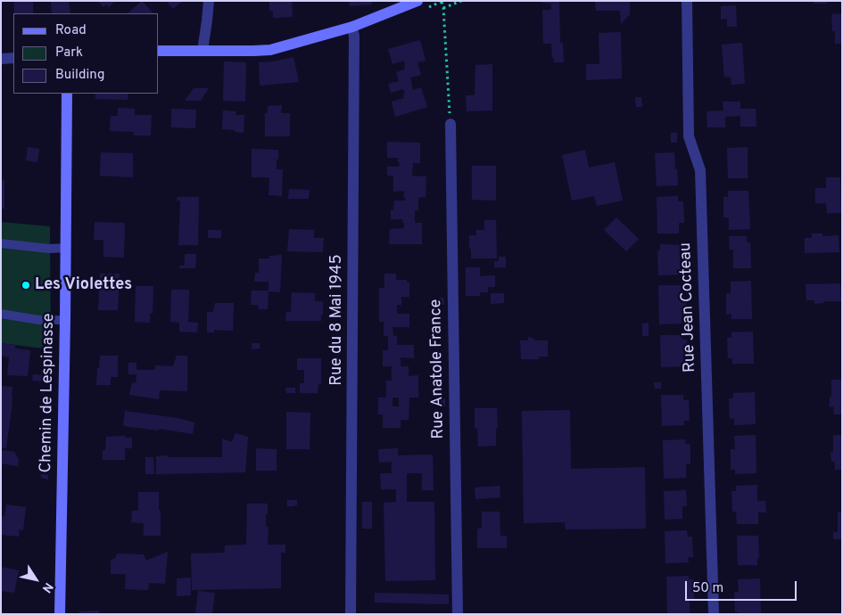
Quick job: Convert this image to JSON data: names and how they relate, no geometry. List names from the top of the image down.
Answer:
{
  "streets": {
    "street": [
      "Rue Jean Cocteau",
      "Rue du 8 Mai 1945",
      "Rue Anatole France",
      "Chemin de Lespinasse"
    ]
  },
  "places": ["Les Violettes"],
  "legend": ["Road", "Park", "Building"],
  "scale_bar": "50 m",
  "north": "bottom right"
}
